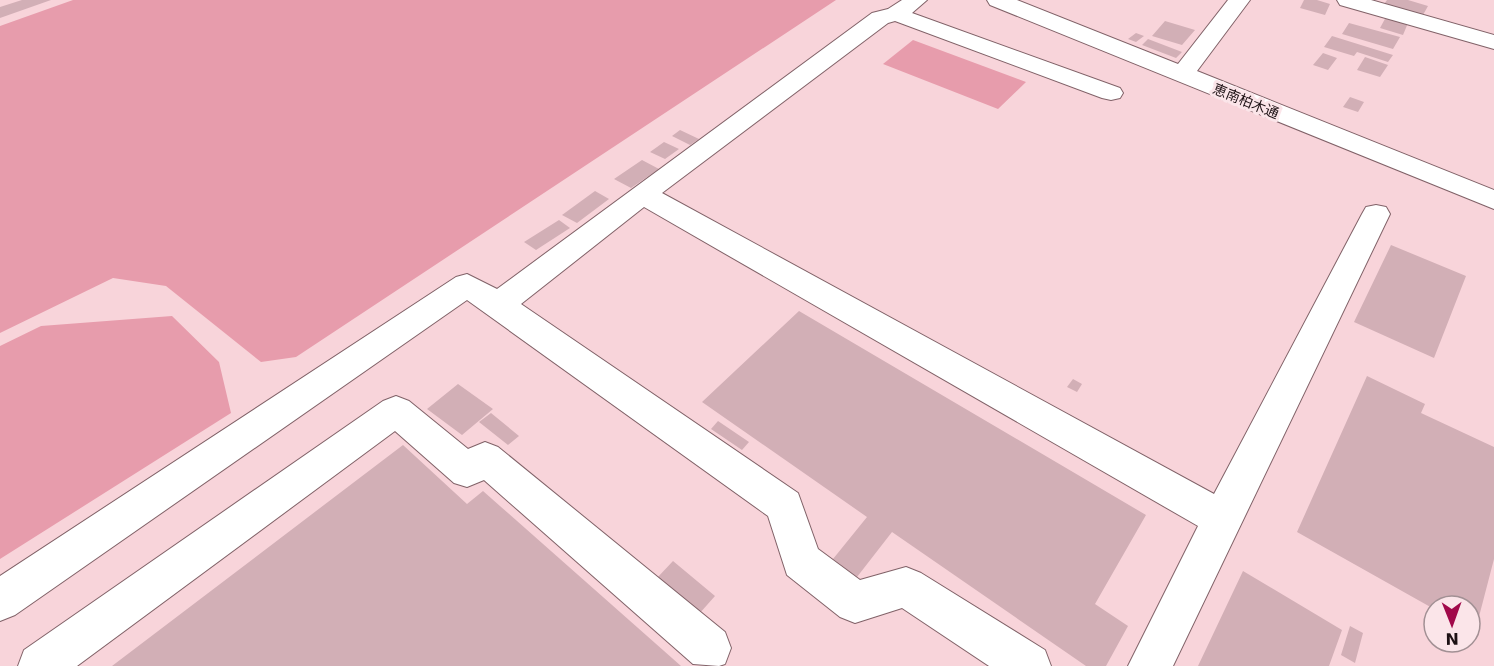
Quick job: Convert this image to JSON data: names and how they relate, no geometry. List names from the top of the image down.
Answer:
{
  "streets": {
    "street": ["恵南柏木通"]
  },
  "north": "bottom"
}
